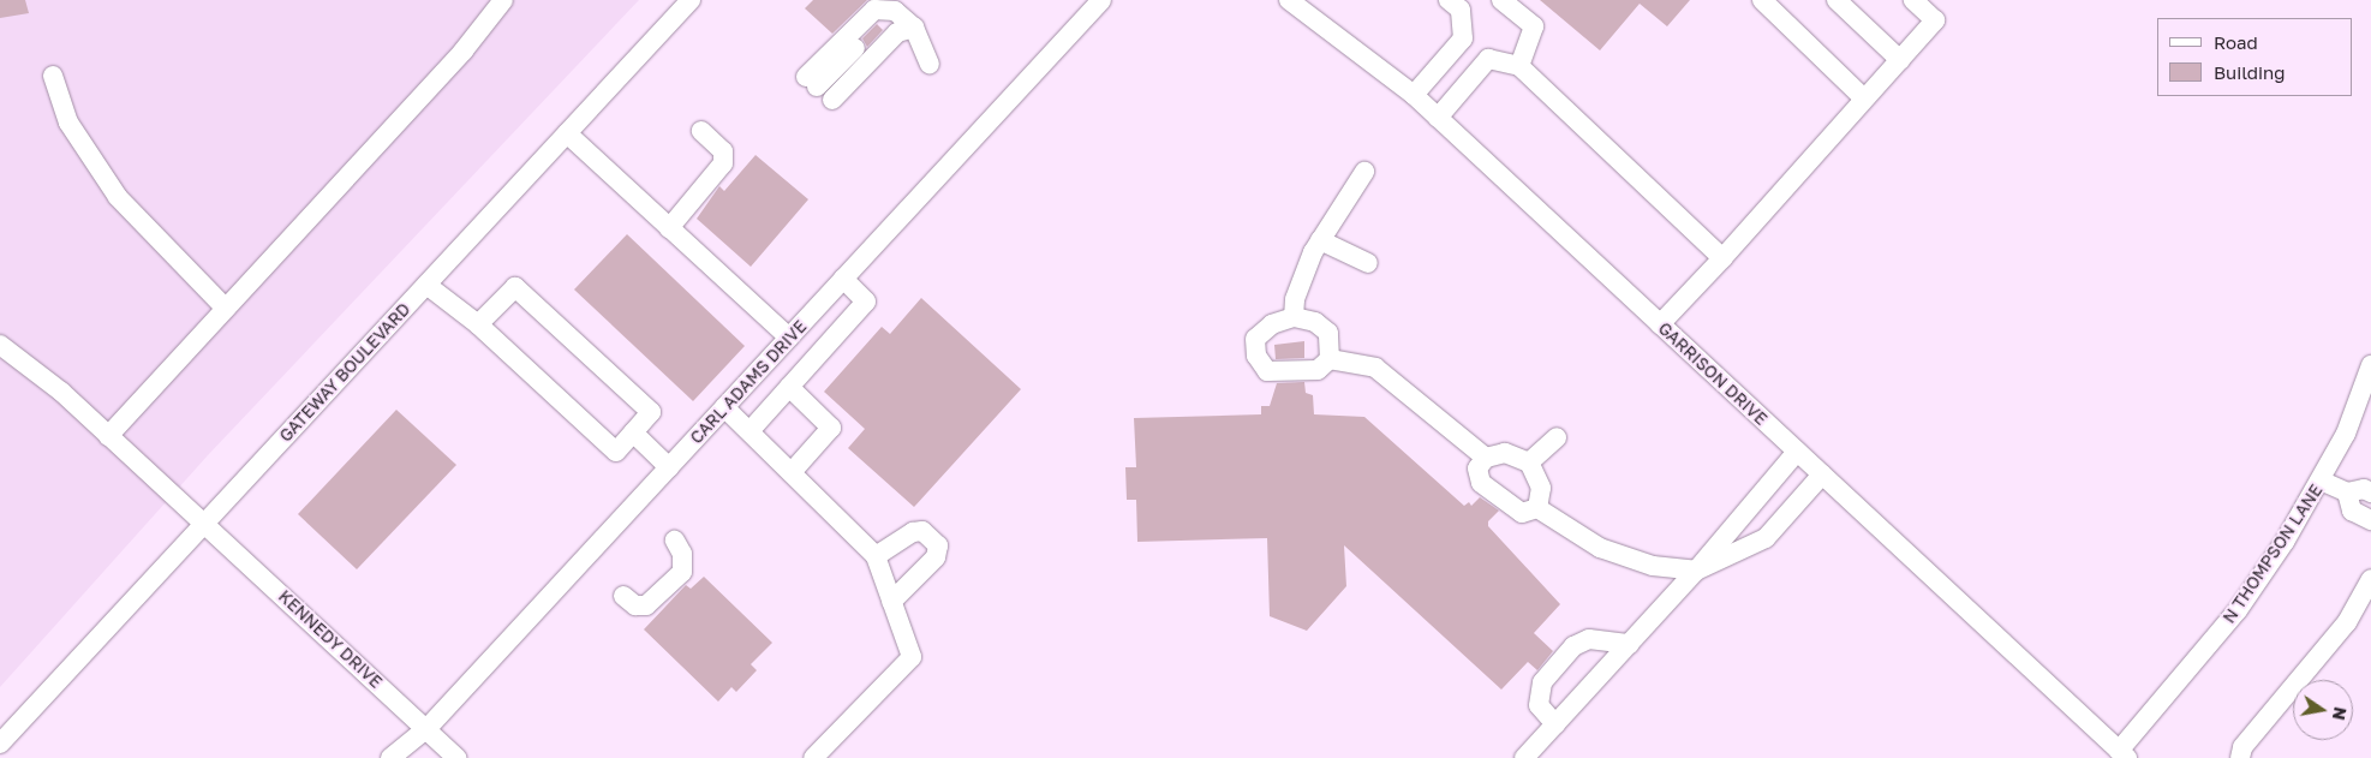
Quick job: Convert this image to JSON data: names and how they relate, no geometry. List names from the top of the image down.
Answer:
{
  "streets": {
    "street": [
      "GATEWAY BOULEVARD",
      "GARRISON DRIVE",
      "CARL ADAMS DRIVE",
      "N THOMPSON LANE",
      "KENNEDY DRIVE"
    ]
  },
  "crossings": [
    ["GATEWAY BOULEVARD", "KENNEDY DRIVE"],
    ["GARRISON DRIVE", "N THOMPSON LANE"],
    ["CARL ADAMS DRIVE", "KENNEDY DRIVE"]
  ],
  "legend": ["Road", "Building"],
  "north": "right"
}
